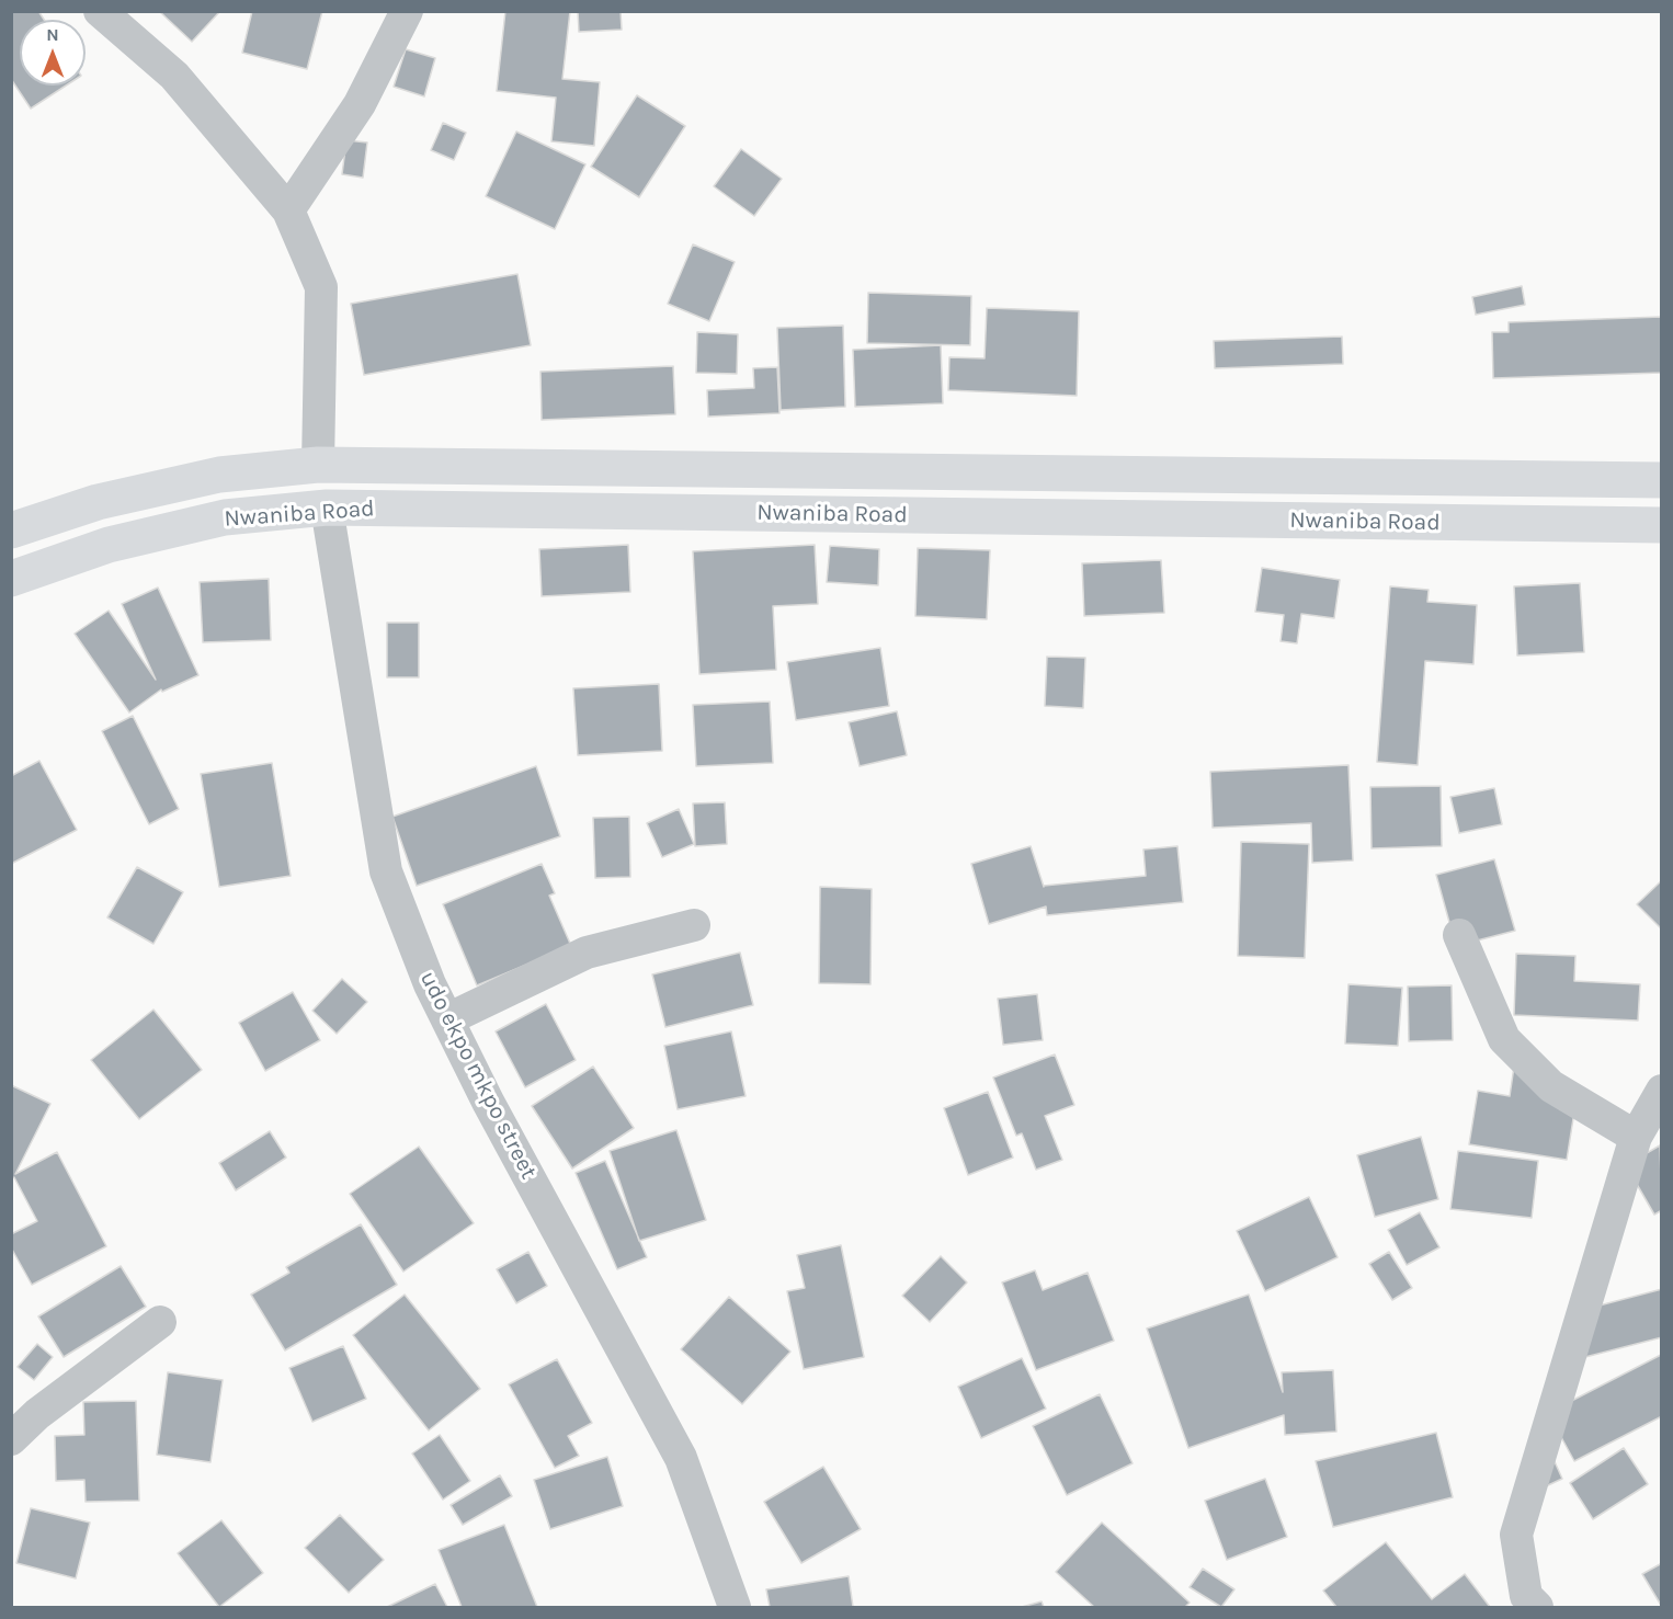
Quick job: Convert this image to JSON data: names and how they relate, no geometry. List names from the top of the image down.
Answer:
{
  "streets": {
    "main road": ["Nwaniba Road"],
    "street": ["udo ekpo mkpo street"]
  },
  "crossings": [
    ["Nwaniba Road", "udo ekpo mkpo street"]
  ],
  "north": "top"
}
